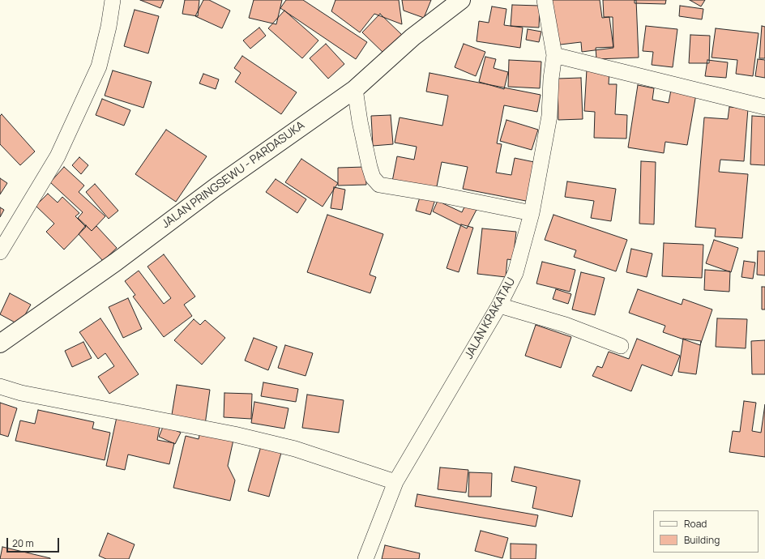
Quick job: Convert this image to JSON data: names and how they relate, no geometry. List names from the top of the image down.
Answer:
{
  "streets": {
    "main road": ["JALAN PRINGSEWU - PARDASUKA"],
    "street": ["JALAN KRAKATAU"]
  },
  "legend": ["Road", "Building"],
  "scale_bar": "20 m"
}
